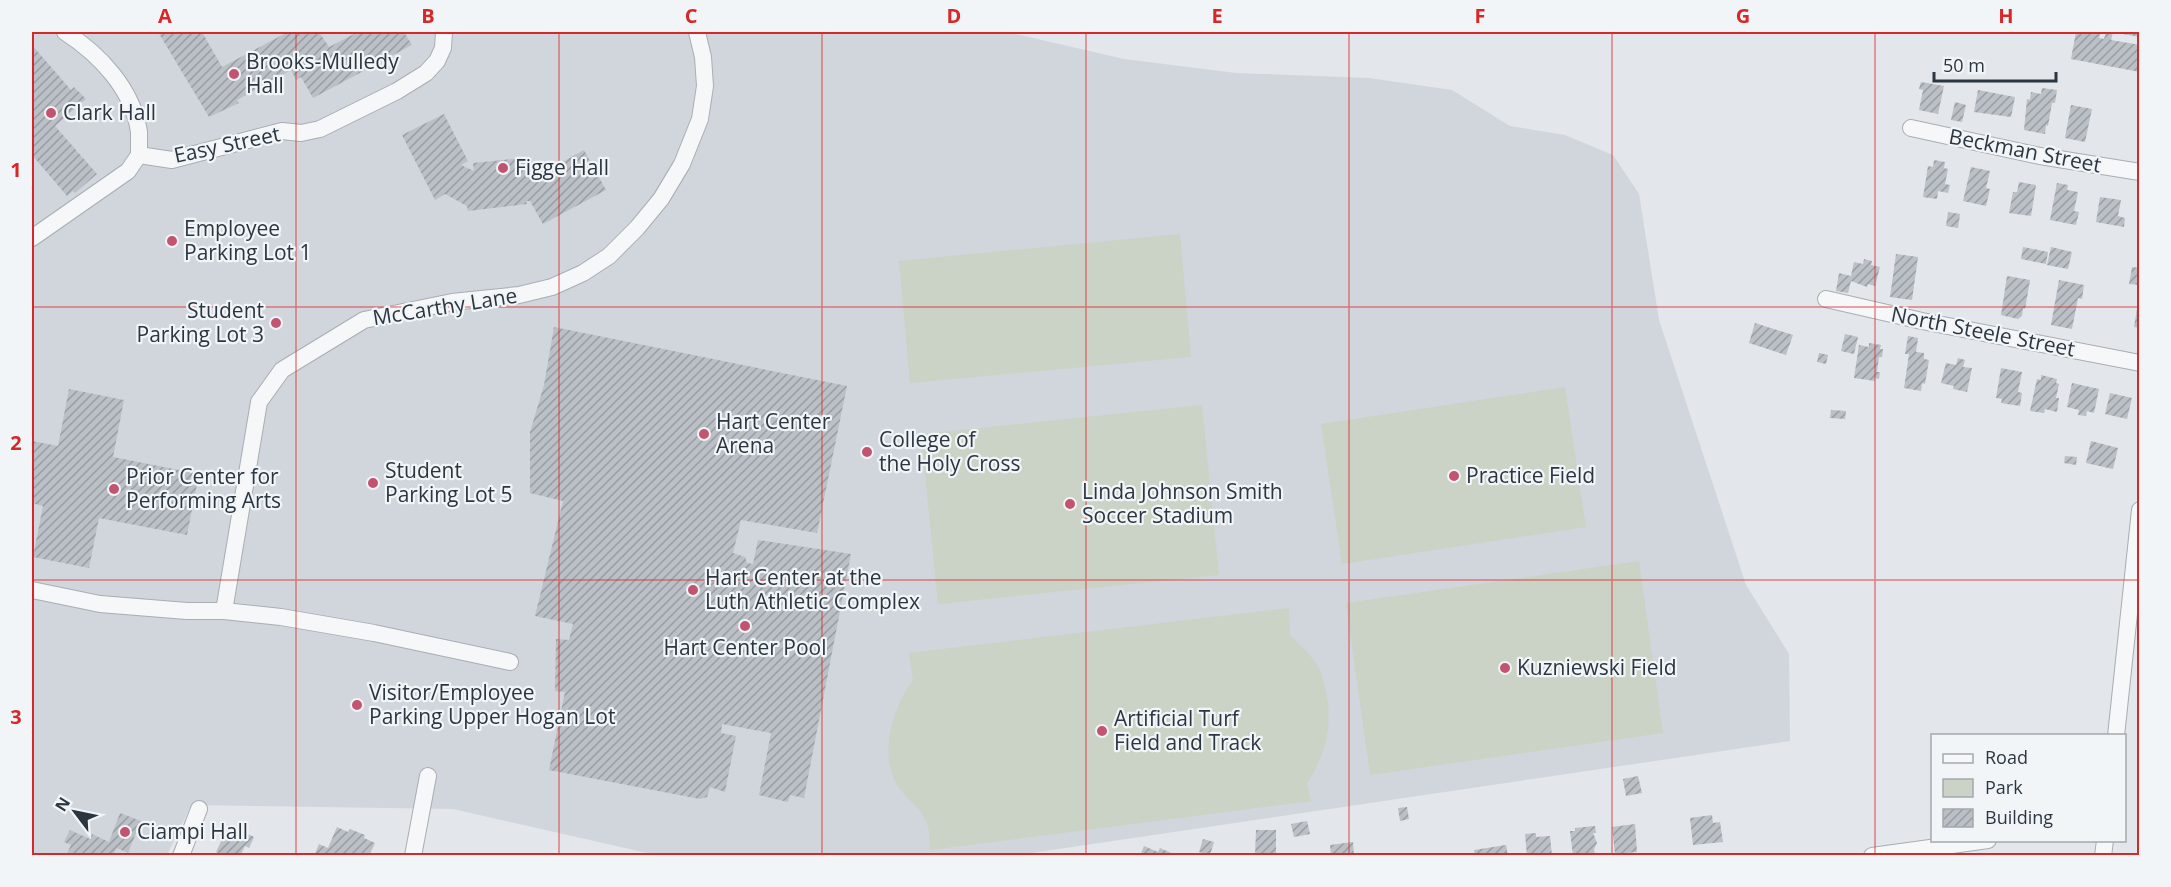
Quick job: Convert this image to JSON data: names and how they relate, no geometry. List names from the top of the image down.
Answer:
{
  "streets": {
    "street": [
      "Easy Street",
      "Beckman Street",
      "McCarthy Lane",
      "North Steele Street"
    ]
  },
  "places": [
    "Brooks-Mulledy Hall",
    "Clark Hall",
    "Figge Hall",
    "Employee Parking Lot 1",
    "Student Parking Lot 3",
    "Hart Center Arena",
    "College of the Holy Cross",
    "Practice Field",
    "Student Parking Lot 5",
    "Prior Center for Performing Arts",
    "Linda Johnson Smith Soccer Stadium",
    "Hart Center at the Luth Athletic Complex",
    "Hart Center Pool",
    "Kuzniewski Field",
    "Visitor/Employee Parking Upper Hogan Lot",
    "Artificial Turf Field and Track",
    "Ciampi Hall"
  ],
  "legend": ["Road", "Park", "Building"],
  "scale_bar": "50 m",
  "north": "top left",
  "grid": {
    "columns": [
      "A",
      "B",
      "C",
      "D",
      "E",
      "F",
      "G",
      "H"
    ],
    "rows": ["1", "2", "3"]
  }
}
